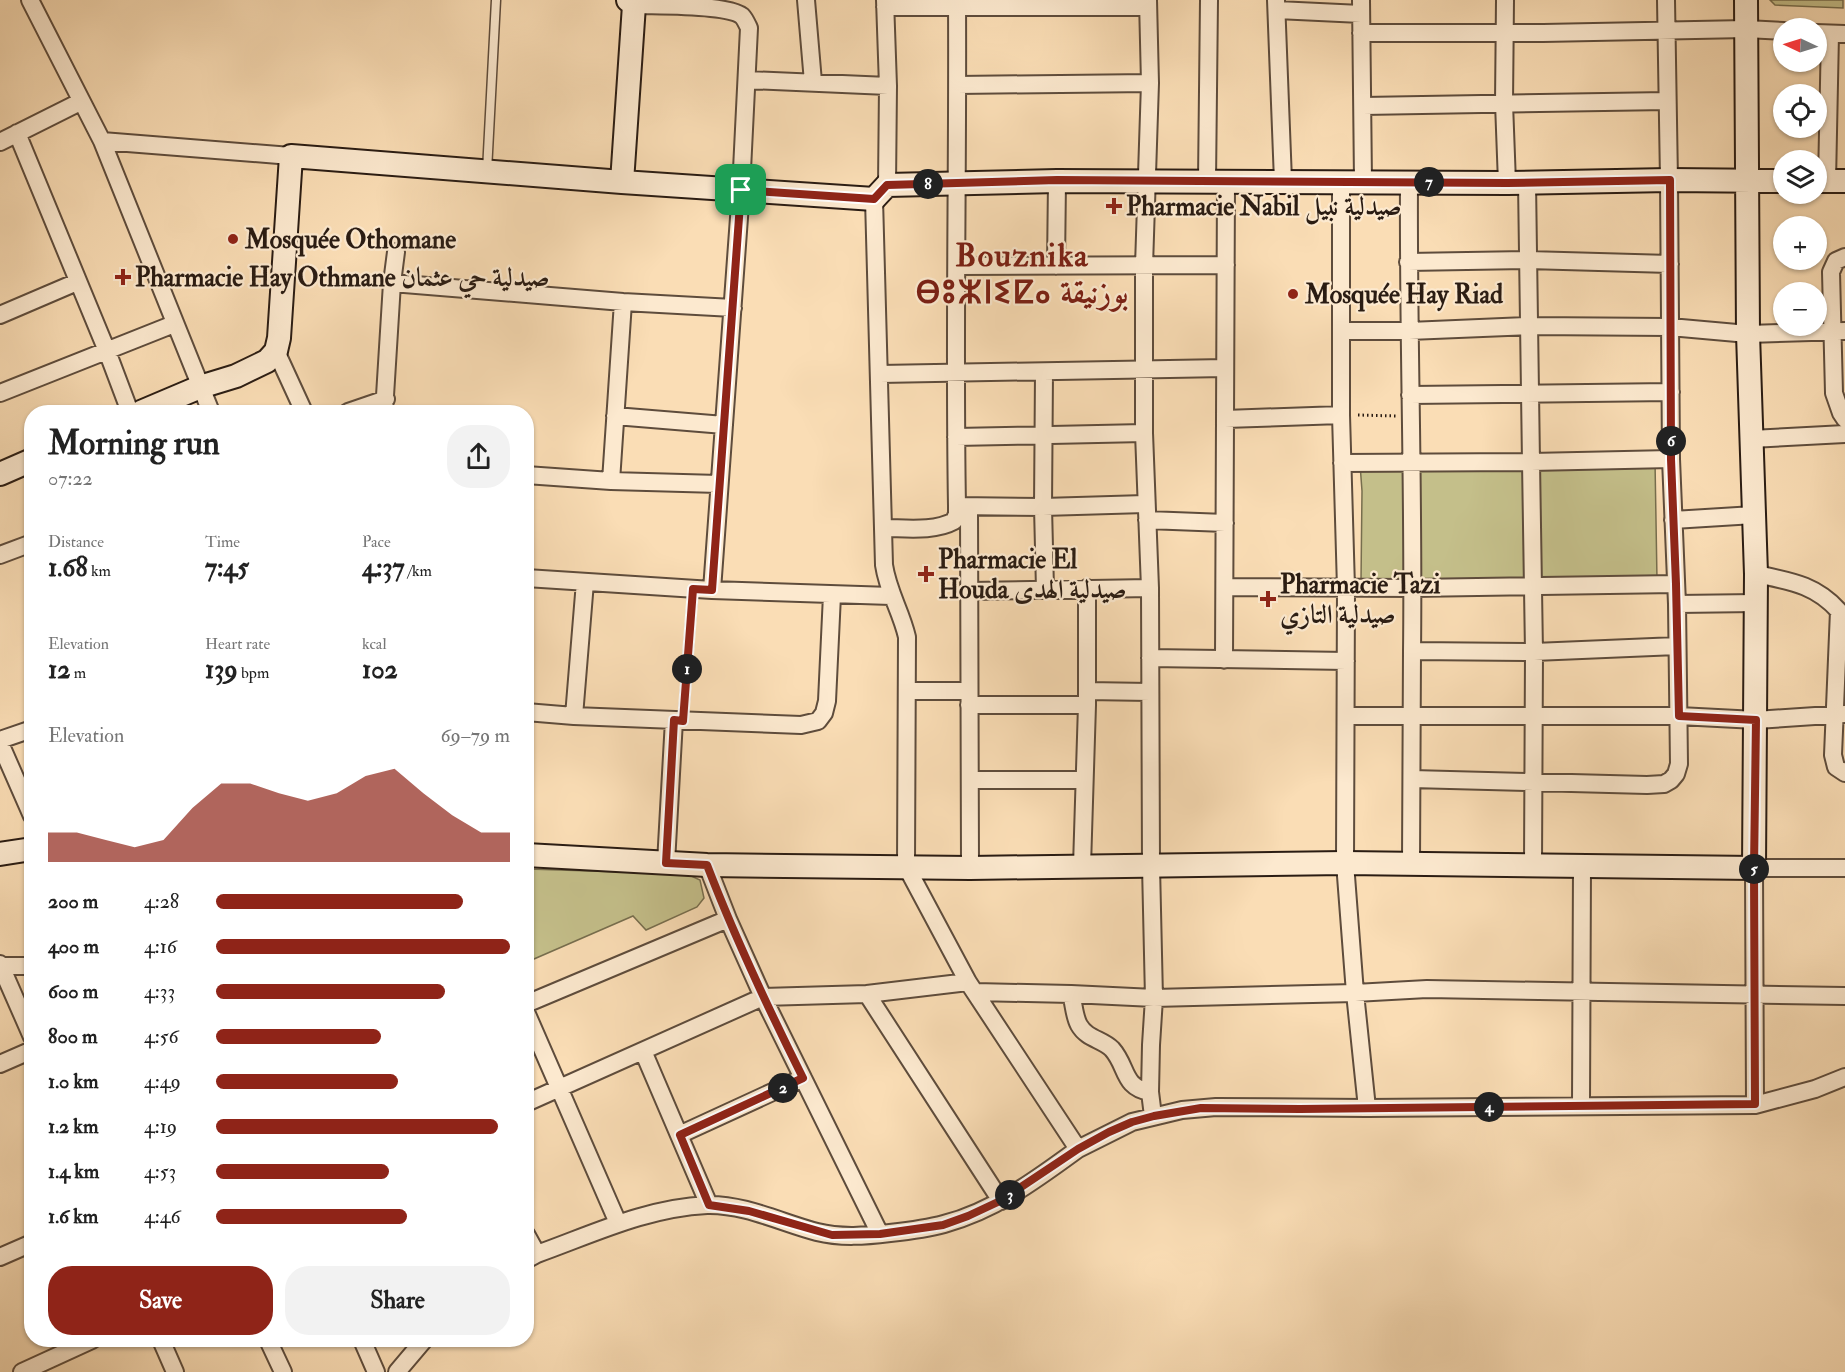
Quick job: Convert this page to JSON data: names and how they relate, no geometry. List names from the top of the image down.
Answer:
{
  "districts": ["Bouznika ⴱⵓⵣⵏⵉⵇⴰ بوزنيقة"],
  "places": {
    "health": [
      "Pharmacie Nabil صيدلية نبيل",
      "Pharmacie Hay Othmane صيدلية حي عثمان",
      "Pharmacie El Houda صيدلية الهدى",
      "Pharmacie Tazi صيدلية التازي"
    ],
    "other": ["Mosquée Othomane", "Mosquée Hay Riad"]
  },
  "north": "left",
  "page": {
    "map_buttons": ["+", "−"],
    "pins": [
      "7",
      "8",
      "6",
      "1",
      "5",
      "2",
      "4",
      "3"
    ],
    "heading": ["Morning run", "07:22"],
    "stats": [
      ["Distance", "1.68 km"],
      ["Time", "7:45"],
      ["Pace", "4:37 /km"],
      ["Elevation", "12 m"],
      ["Heart rate", "139 bpm"],
      ["kcal", "102"]
    ],
    "chart": ["Elevation", "69–79 m"],
    "list": [
      {
        "name": "200 m",
        "note": "4:28"
      },
      {
        "name": "400 m",
        "note": "4:16"
      },
      {
        "name": "600 m",
        "note": "4:33"
      },
      {
        "name": "800 m",
        "note": "4:56"
      },
      {
        "name": "1.0 km",
        "note": "4:49"
      },
      {
        "name": "1.2 km",
        "note": "4:19"
      },
      {
        "name": "1.4 km",
        "note": "4:53"
      },
      {
        "name": "1.6 km",
        "note": "4:46"
      }
    ],
    "buttons": ["Save", "Share"]
  }
}
